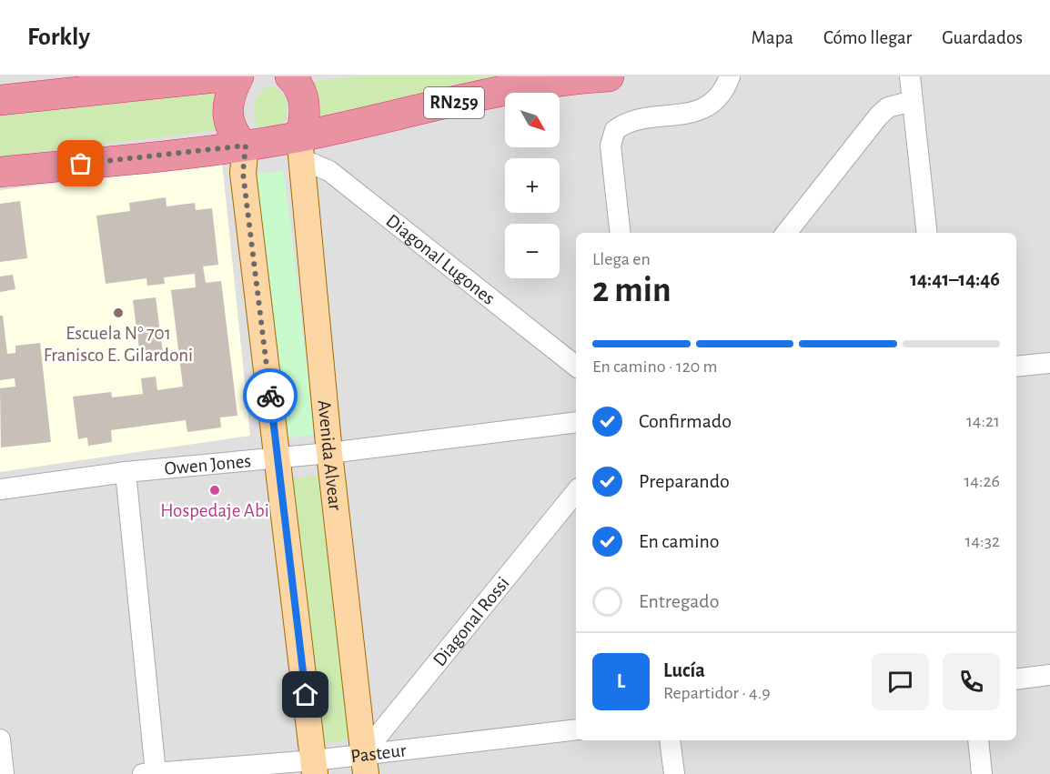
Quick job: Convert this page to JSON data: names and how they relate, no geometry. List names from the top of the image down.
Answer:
{
  "streets": {
    "highway": ["RN259"],
    "main road": ["Avenida Alvear"],
    "street": [
      "Diagonal Lugones",
      "Owen Jones",
      "Diagonal Rossi",
      "Pasteur"
    ]
  },
  "crossings": [
    ["RN259", "Diagonal Lugones"],
    ["RN259", "Avenida Alvear"],
    ["Diagonal Lugones", "Avenida Alvear"],
    ["Avenida Alvear", "Owen Jones"],
    ["Avenida Alvear", "Diagonal Rossi"],
    ["Avenida Alvear", "Pasteur"],
    ["Diagonal Rossi", "Pasteur"]
  ],
  "places": ["Escuela N° 701 Franisco E. Gilardoni", "Hospedaje Abi"],
  "north": "bottom right",
  "page": {
    "header": "Forkly",
    "nav": ["Mapa", "Cómo llegar", "Guardados"],
    "map_buttons": ["+", "−"],
    "heading": ["2 min", "Llega en", "14:41–14:46"],
    "panel": ["Lucía", "Repartidor · 4.9"],
    "bar": "En camino · 120 m",
    "list": [
      ["Confirmado", "14:21"],
      ["Preparando", "14:26"],
      ["En camino", "14:32"],
      "Entregado"
    ],
    "round": "L"
  }
}
